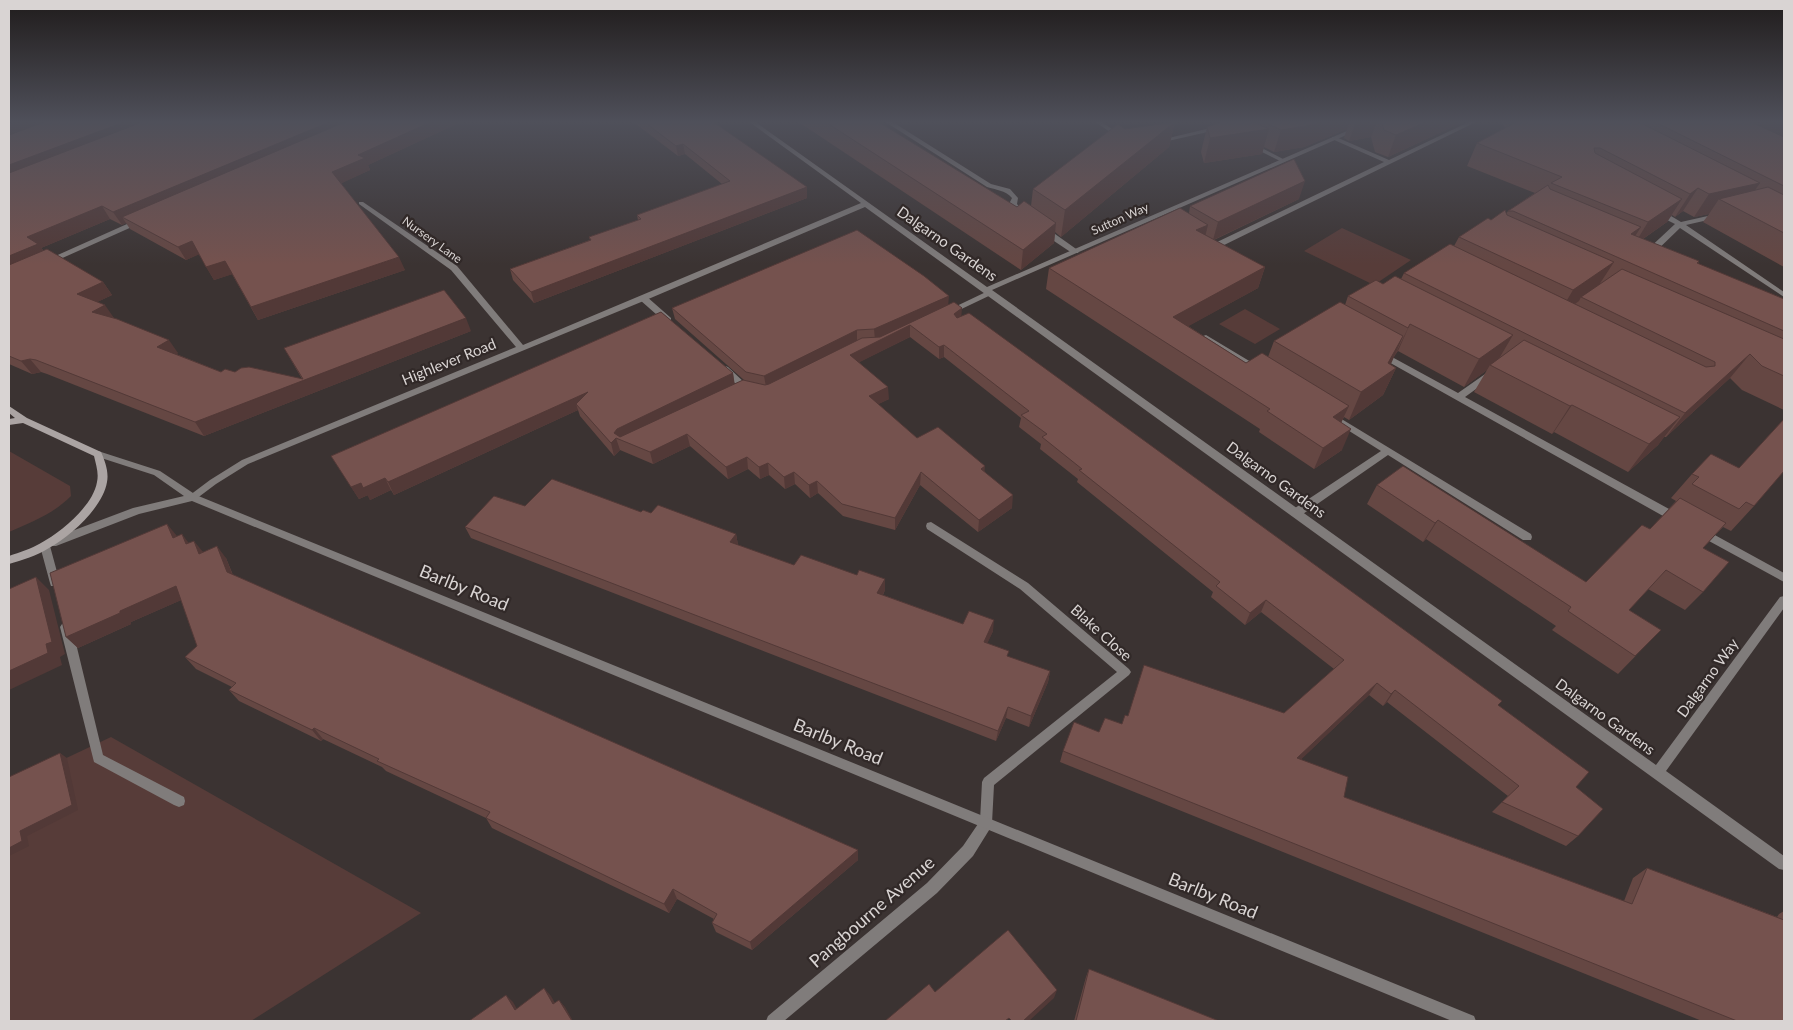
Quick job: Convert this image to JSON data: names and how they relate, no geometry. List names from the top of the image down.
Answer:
{
  "streets": {
    "main road": ["Highlever Road"],
    "street": [
      "Sutton Way",
      "Nursery Lane",
      "Dalgarno Gardens",
      "Barlby Road",
      "Blake Close",
      "Dalgarno Way",
      "Pangbourne Avenue"
    ]
  },
  "crossings": [
    ["Sutton Way", "Dalgarno Gardens"],
    ["Nursery Lane", "Highlever Road"],
    ["Dalgarno Gardens", "Highlever Road"],
    ["Dalgarno Gardens", "Dalgarno Way"],
    ["Highlever Road", "Barlby Road"],
    ["Barlby Road", "Blake Close"],
    ["Barlby Road", "Pangbourne Avenue"],
    ["Blake Close", "Pangbourne Avenue"]
  ]
}
